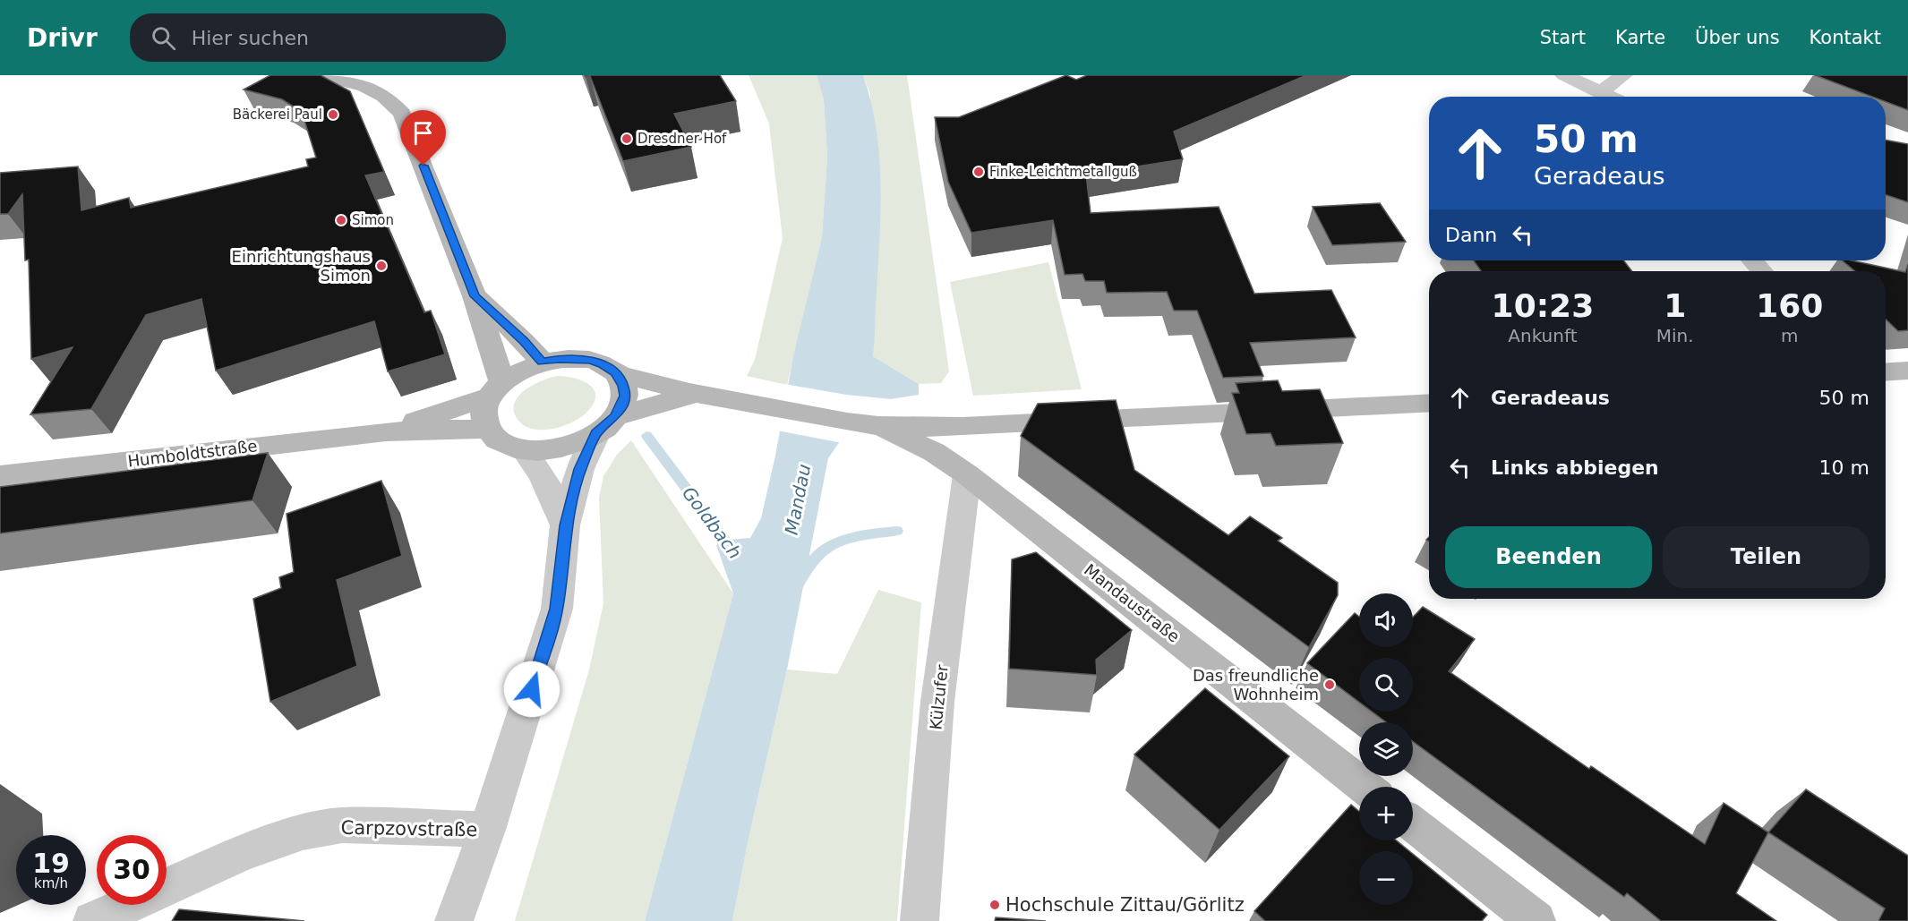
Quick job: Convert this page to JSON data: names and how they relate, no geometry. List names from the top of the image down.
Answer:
{
  "streets": {
    "main road": ["Humboldtstraße", "Mandaustraße"],
    "street": ["Külzufer", "Carpzovstraße"]
  },
  "crossings": [
    ["Humboldtstraße", "Mandaustraße"],
    ["Mandaustraße", "Külzufer"]
  ],
  "water": ["Mandau", "Goldbach"],
  "places": [
    "Bäckerei Paul",
    "Dresdner Hof",
    "Finke-Leichtmetallguß",
    "Simon",
    "Einrichtungshaus Simon",
    "Das freundliche Wohnheim",
    "Hochschule Zittau/Görlitz"
  ],
  "page": {
    "header": "Drivr",
    "search": "Hier suchen",
    "nav": [
      "Start",
      "Karte",
      "Über uns",
      "Kontakt"
    ],
    "turn": ["50 m", "Geradeaus"],
    "then": "Dann",
    "eta": [
      "10:23",
      "Ankunft",
      "1",
      "Min.",
      "160",
      "m"
    ],
    "list": [
      {
        "name": "Geradeaus",
        "value": "50 m"
      },
      {
        "name": "Links abbiegen",
        "value": "10 m"
      }
    ],
    "buttons": ["Beenden", "Teilen"],
    "map_buttons": ["+", "−"],
    "speed": "19 km/h",
    "limit": "30"
  }
}
